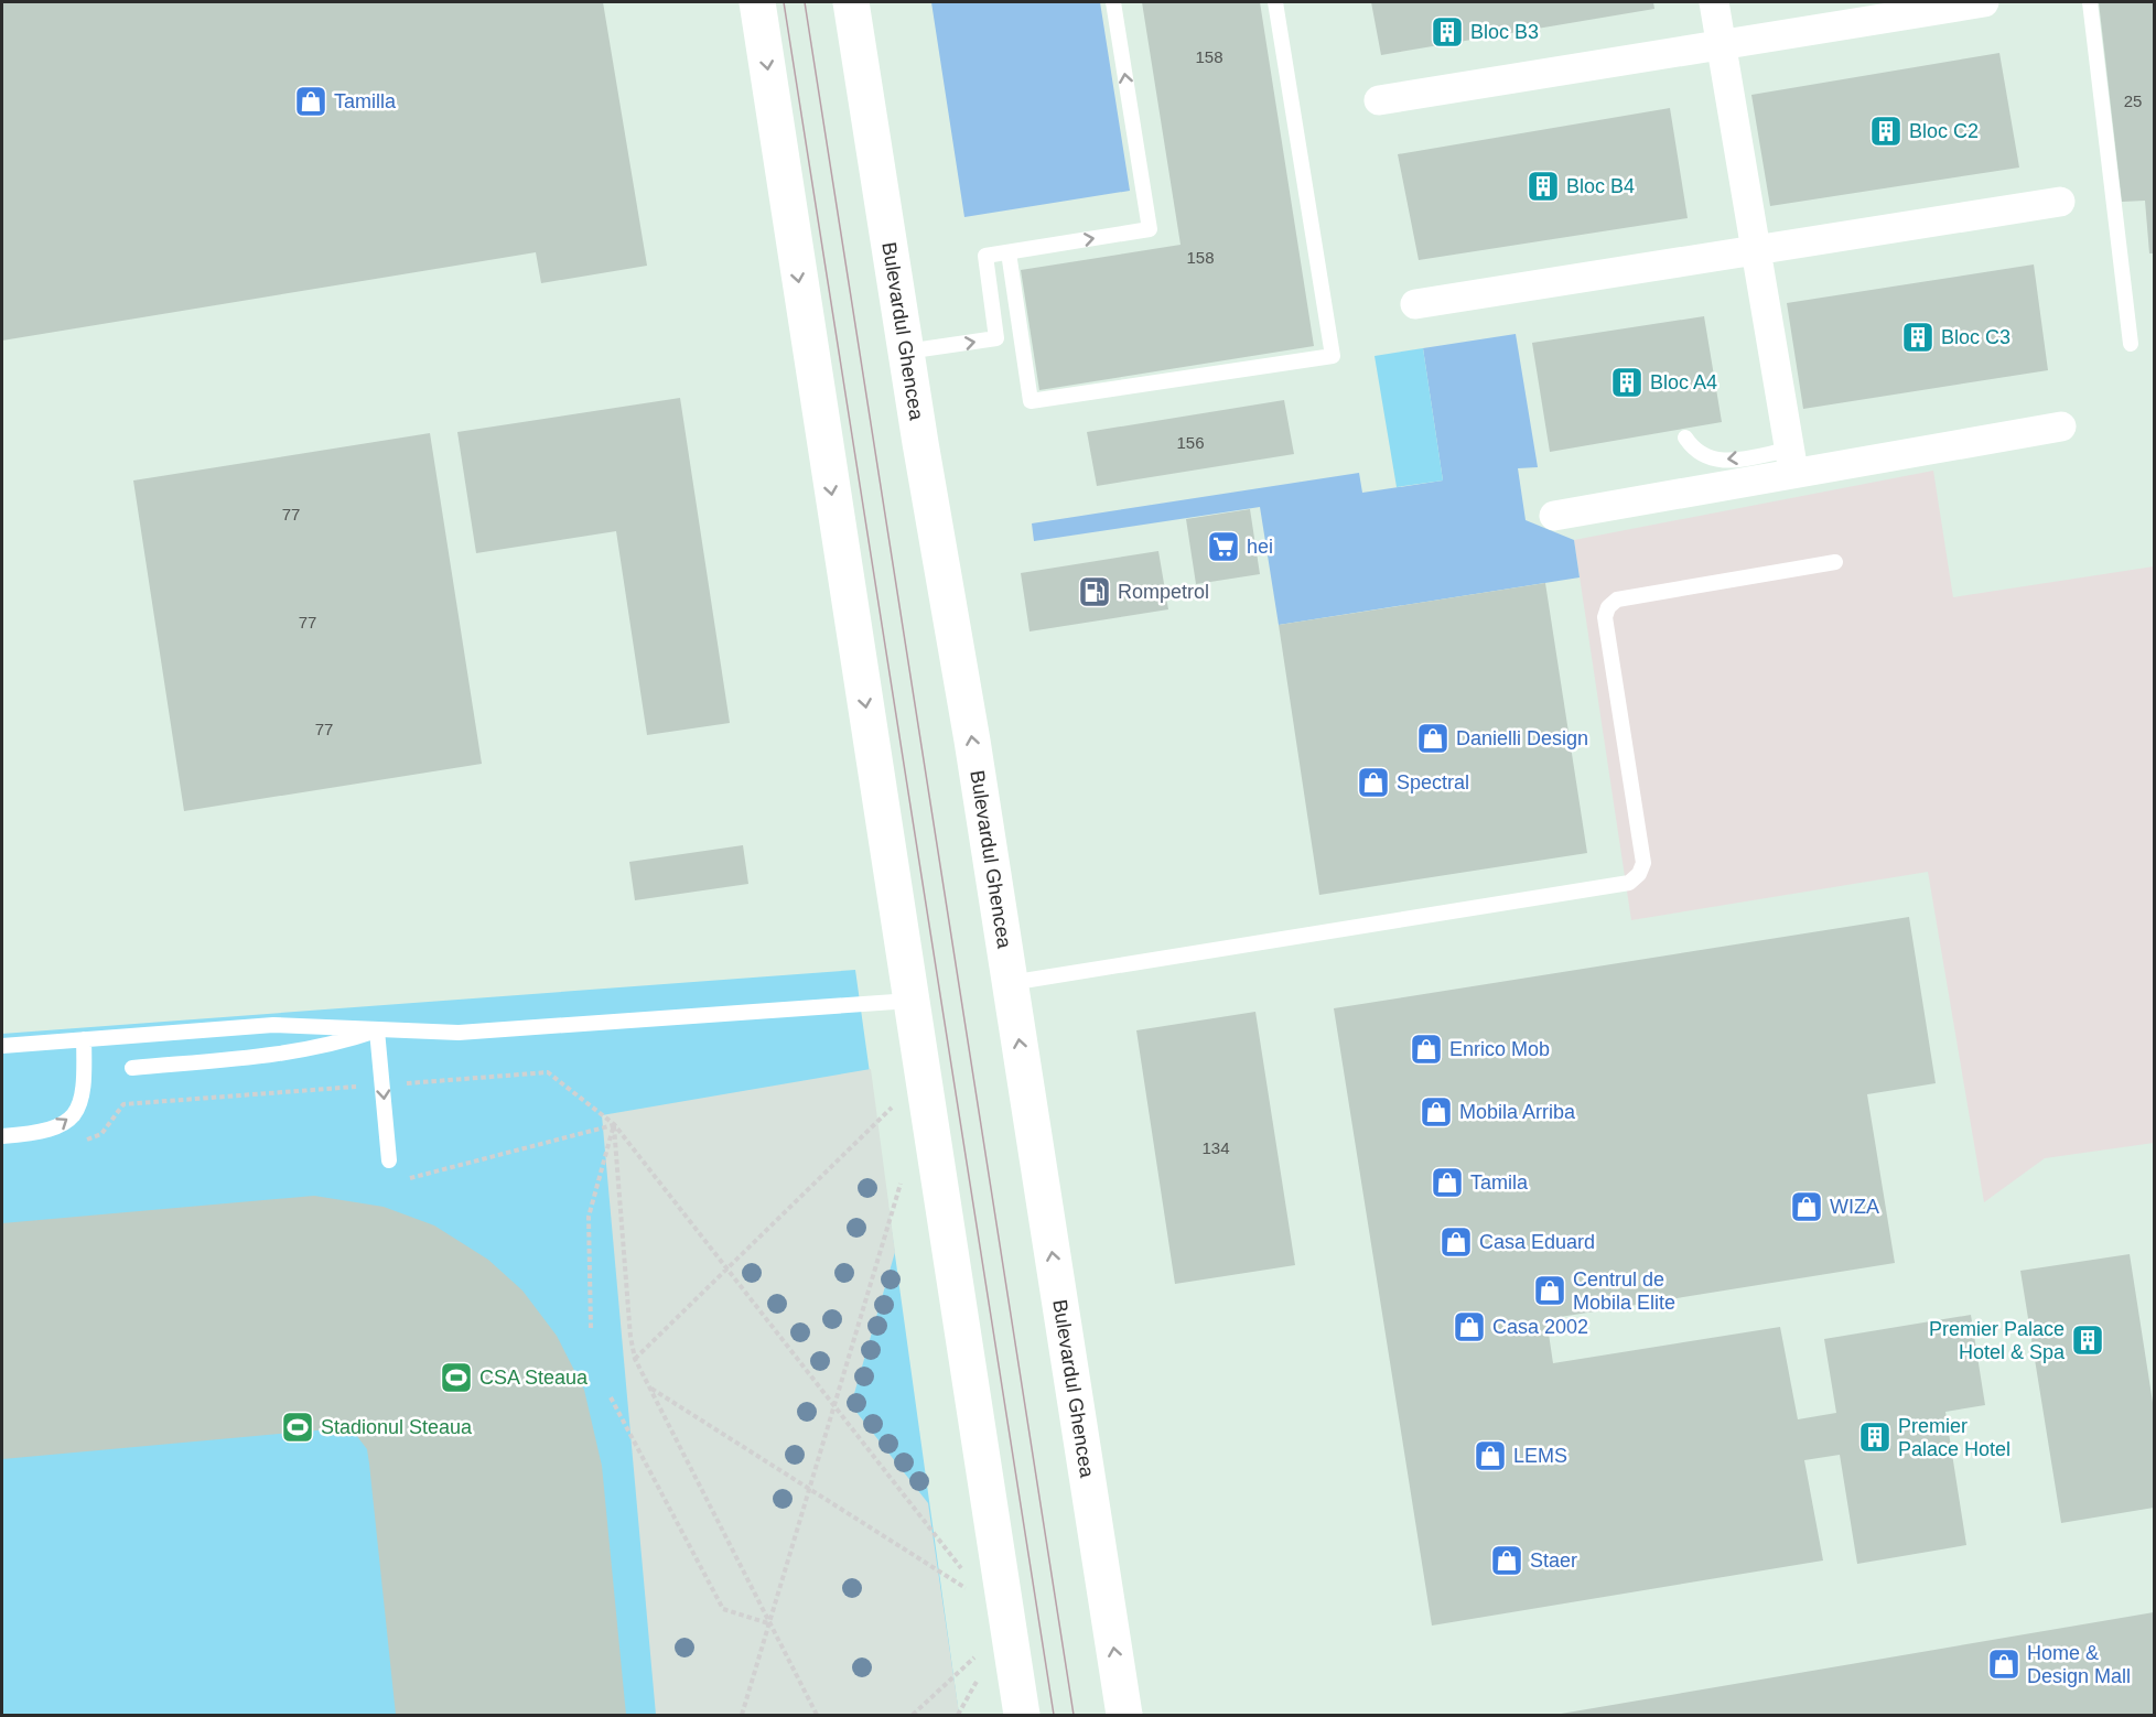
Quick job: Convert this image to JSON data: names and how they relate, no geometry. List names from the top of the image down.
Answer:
{
  "streets": {
    "main road": ["Bulevardul Ghencea"]
  },
  "places": {
    "building": [
      "Bloc B3",
      "Bloc C2",
      "Bloc B4",
      "Bloc C3",
      "Bloc A4",
      "Premier Palace Hotel & Spa",
      "Premier Palace Hotel"
    ],
    "shop": [
      "Tamilla",
      "Danielli Design",
      "Spectral",
      "Enrico Mob",
      "Mobila Arriba",
      "Tamila",
      "WIZA",
      "Casa Eduard",
      "Centrul de Mobila Elite",
      "Casa 2002",
      "LEMS",
      "Staer",
      "Home & Design Mall"
    ],
    "supermarket": ["hei"],
    "fuel station": ["Rompetrol"],
    "sports": ["CSA Steaua", "Stadionul Steaua"]
  },
  "house_numbers": [
    "158",
    "25",
    "158",
    "156",
    "77",
    "77",
    "77",
    "134"
  ]
}
